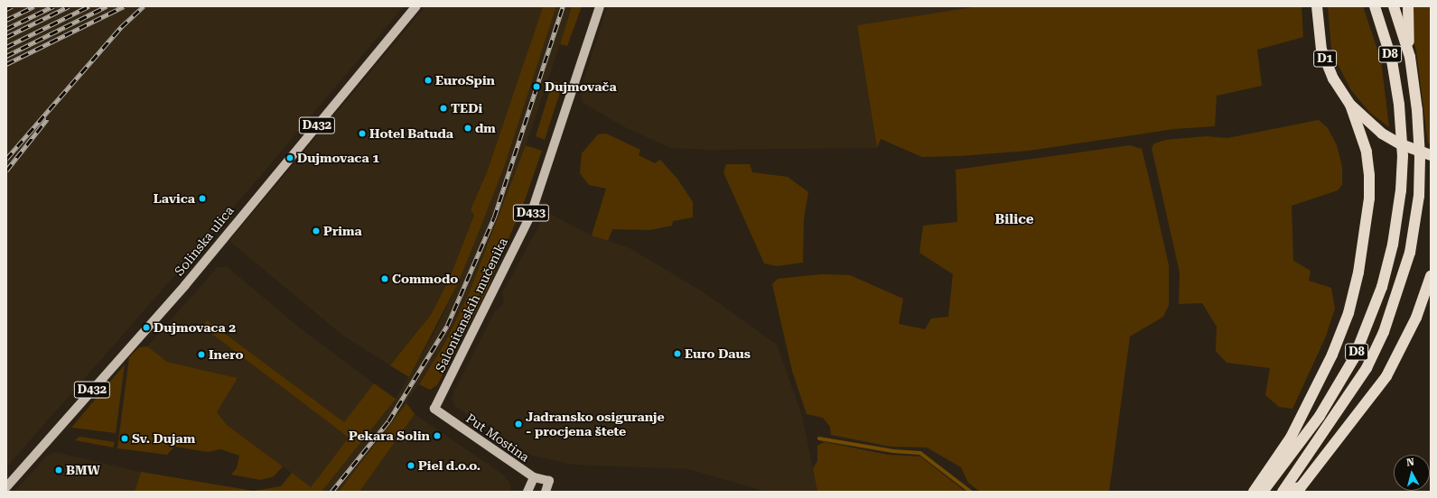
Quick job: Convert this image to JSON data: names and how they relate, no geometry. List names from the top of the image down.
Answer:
{
  "streets": {
    "highway": ["D8", "D1"],
    "main road": [
      "D432",
      "D433",
      "Solinska ulica",
      "Salonitanskih mučenika",
      "Put Mostina"
    ]
  },
  "crossings": [
    ["Salonitanskih mučenika", "Put Mostina"]
  ],
  "districts": ["Bilice"],
  "places": [
    "EuroSpin",
    "Dujmovača",
    "TEDi",
    "dm",
    "Hotel Batuda",
    "Dujmovaca 1",
    "Lavica",
    "Prima",
    "Commodo",
    "Dujmovaca 2",
    "Euro Daus",
    "Inero",
    "Jadransko osiguranje - procjena štete",
    "Pekara Solin",
    "Sv. Dujam",
    "Piel d.o.o.",
    "BMW"
  ],
  "north": "top"
}
